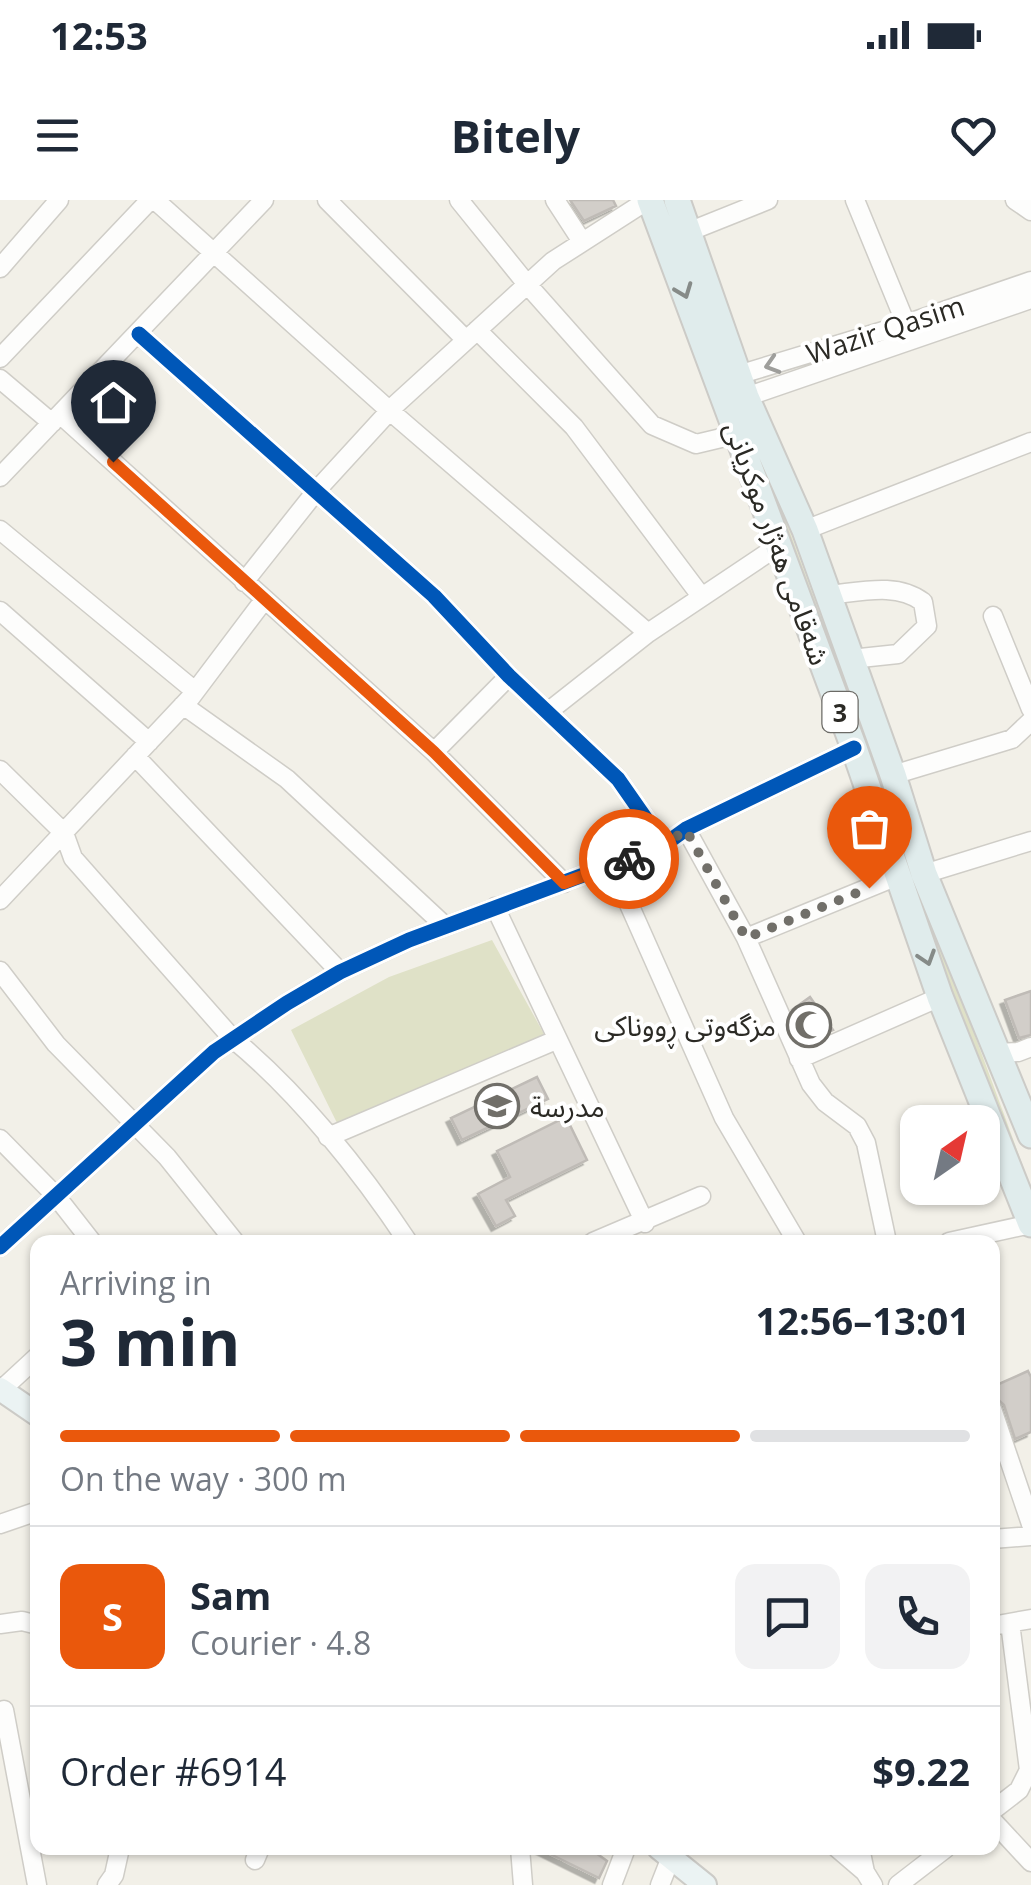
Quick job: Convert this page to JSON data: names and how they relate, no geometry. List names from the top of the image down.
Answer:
{
  "streets": {
    "highway": ["شەقامی ھەژار موکریانی", "3"],
    "street": ["Wazir Qasim"]
  },
  "crossings": [
    ["Wazir Qasim", "شەقامی ھەژار موکریانی"]
  ],
  "places": {
    "mosque": ["مزگەوتی ڕووناکی"],
    "school or university": ["مدرسة"]
  },
  "north": "top right",
  "page": {
    "status": "12:53",
    "header": "Bitely",
    "heading": ["3 min", "Arriving in", "12:56–13:01"],
    "panel": [
      "Sam",
      "Courier · 4.8",
      "Order #6914",
      "$9.22"
    ],
    "bar": "On the way · 300 m",
    "round": "S"
  }
}
